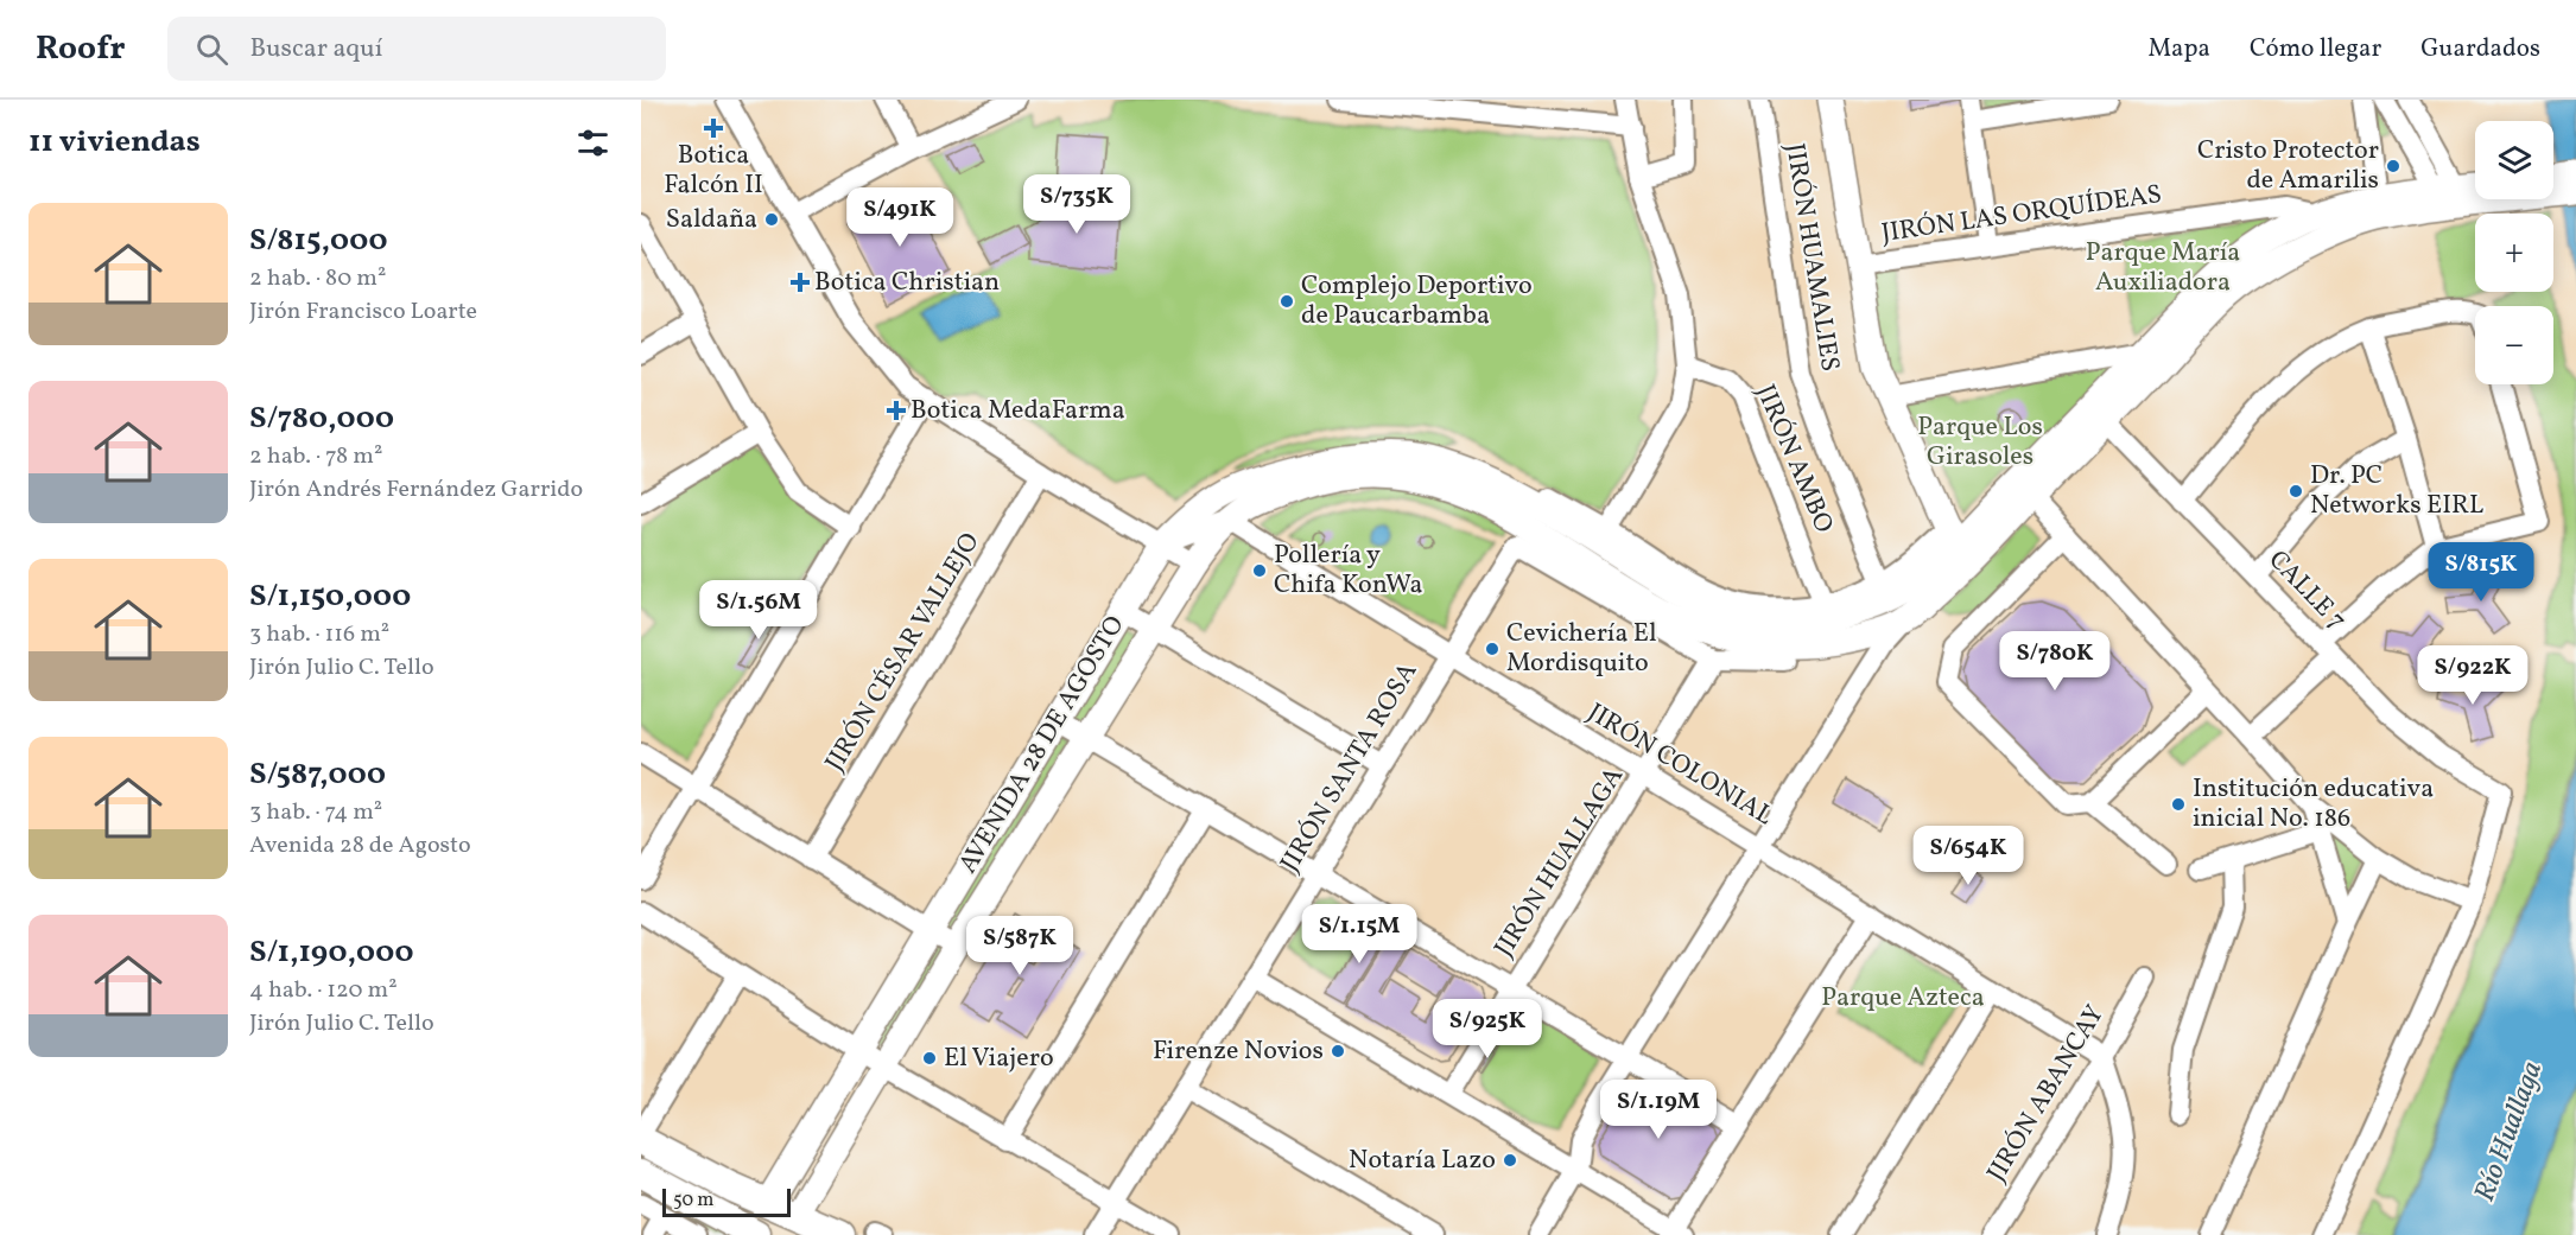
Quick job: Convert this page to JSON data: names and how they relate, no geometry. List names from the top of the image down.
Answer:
{
  "streets": {
    "main road": ["AVENIDA 28 DE AGOSTO"],
    "street": [
      "JIRÓN LAS ORQUÍDEAS",
      "JIRÓN HUAMALIES",
      "JIRÓN AMBO",
      "CALLE 7",
      "JIRÓN CÉSAR VALLEJO",
      "JIRÓN COLONIAL",
      "JIRÓN SANTA ROSA",
      "JIRÓN HUALLAGA",
      "JIRÓN ABANCAY"
    ]
  },
  "crossings": [
    ["AVENIDA 28 DE AGOSTO", "JIRÓN COLONIAL"],
    ["JIRÓN COLONIAL", "JIRÓN SANTA ROSA"],
    ["JIRÓN COLONIAL", "JIRÓN HUALLAGA"],
    ["JIRÓN COLONIAL", "JIRÓN ABANCAY"],
    ["JIRÓN SANTA ROSA", "JIRÓN HUALLAGA"]
  ],
  "water": ["Río Huallaga"],
  "parks": ["Parque María Auxiliadora", "Parque Los Girasoles", "Parque Azteca"],
  "places": {
    "health": ["Botica Falcón II", "Botica Christian", "Botica MedaFarma"],
    "other": [
      "Cristo Protector de Amarilis",
      "Saldaña",
      "Complejo Deportivo de Paucarbamba",
      "Dr. PC Networks EIRL",
      "Pollería y Chifa KonWa",
      "Cevichería El Mordisquito",
      "Institución educativa inicial No. 186",
      "Firenze Novios",
      "El Viajero",
      "Notaría Lazo"
    ]
  },
  "scale_bar": "50 m",
  "page": {
    "header": "Roofr",
    "search": "Buscar aquí",
    "nav": ["Mapa", "Cómo llegar", "Guardados"],
    "heading": "11 viviendas",
    "map_buttons": ["+", "−"],
    "price": [
      "S/735K",
      "S/491K",
      "S/815K",
      "S/1.56M",
      "S/780K",
      "S/922K",
      "S/654K",
      "S/1.15M",
      "S/587K",
      "S/925K",
      "S/1.19M"
    ],
    "list": [
      {
        "name": "S/815,000",
        "note": "2 hab. · 80 m² · Jirón Francisco Loarte"
      },
      {
        "name": "S/780,000",
        "note": "2 hab. · 78 m² · Jirón Andrés Fernández Garrido"
      },
      {
        "name": "S/1,150,000",
        "note": "3 hab. · 116 m² · Jirón Julio C. Tello"
      },
      {
        "name": "S/587,000",
        "note": "3 hab. · 74 m² · Avenida 28 de Agosto"
      },
      {
        "name": "S/1,190,000",
        "note": "4 hab. · 120 m² · Jirón Julio C. Tello"
      }
    ],
    "scale": "50 m"
  }
}
